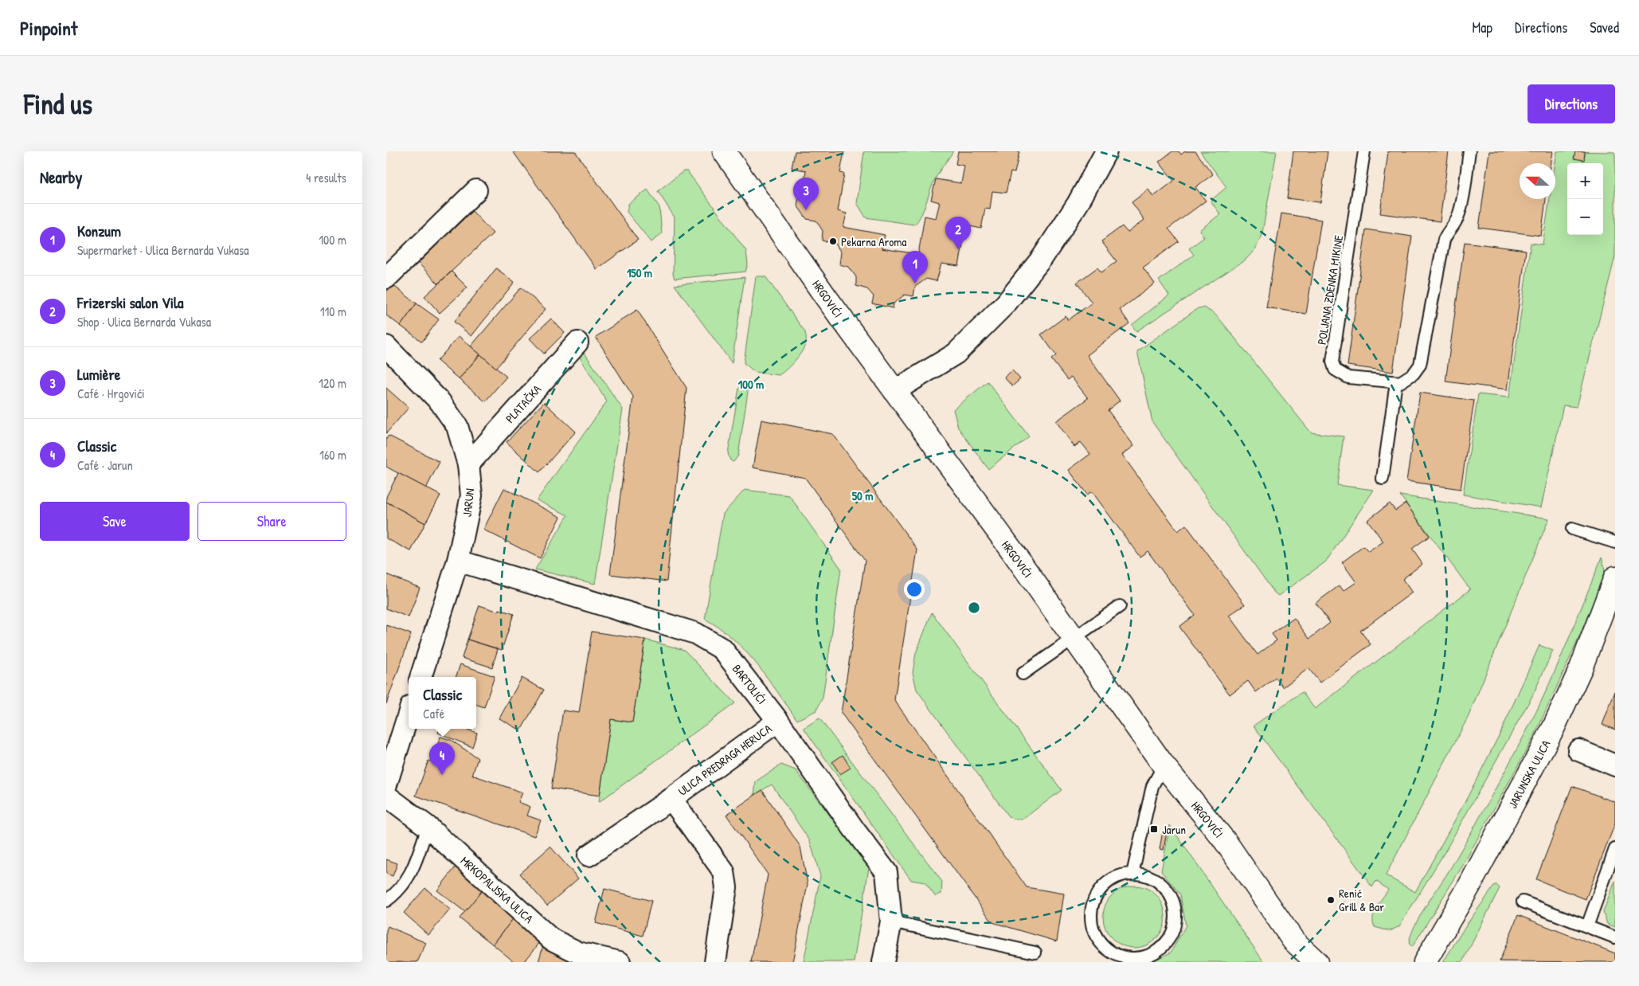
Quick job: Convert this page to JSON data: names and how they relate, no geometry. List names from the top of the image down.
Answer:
{
  "streets": {
    "street": [
      "HRGOVIĆI",
      "PLATAČKA",
      "JARUN",
      "BARTOLIĆI",
      "ULICA PREDRAGA HERUCA",
      "JARUNSKA ULICA",
      "MRKOPALJSKA ULICA"
    ],
    "lane": ["POLJANA ZDENKA MIKINE"]
  },
  "crossings": [
    ["PLATAČKA", "JARUN"],
    ["JARUN", "BARTOLIĆI"],
    ["BARTOLIĆI", "ULICA PREDRAGA HERUCA"]
  ],
  "places": {
    "other": ["Pekarna Aroma", "Renić Grill & Bar"],
    "transit": ["Jarun"]
  },
  "north": "left",
  "page": {
    "header": "Pinpoint",
    "nav": ["Map", "Directions", "Saved"],
    "buttons": [
      "Directions",
      ["Save", "Share"]
    ],
    "title": "Find us",
    "heading": ["Nearby", "4 results"],
    "map_buttons": ["+", "−"],
    "pins": [
      "3",
      "2",
      "1",
      "4"
    ],
    "list": [
      {
        "mark": "1",
        "name": "Konzum",
        "note": "Supermarket · Ulica Bernarda Vukasa",
        "value": "100 m"
      },
      {
        "mark": "2",
        "name": "Frizerski salon Vila",
        "note": "Shop · Ulica Bernarda Vukasa",
        "value": "110 m"
      },
      {
        "mark": "3",
        "name": "Lumière",
        "note": "Café · Hrgovići",
        "value": "120 m"
      },
      {
        "mark": "4",
        "name": "Classic",
        "note": "Café · Jarun",
        "value": "160 m"
      }
    ],
    "popup": ["Classic", "Café"]
  },
  "rings": ["150 m", "100 m", "50 m"]
}
